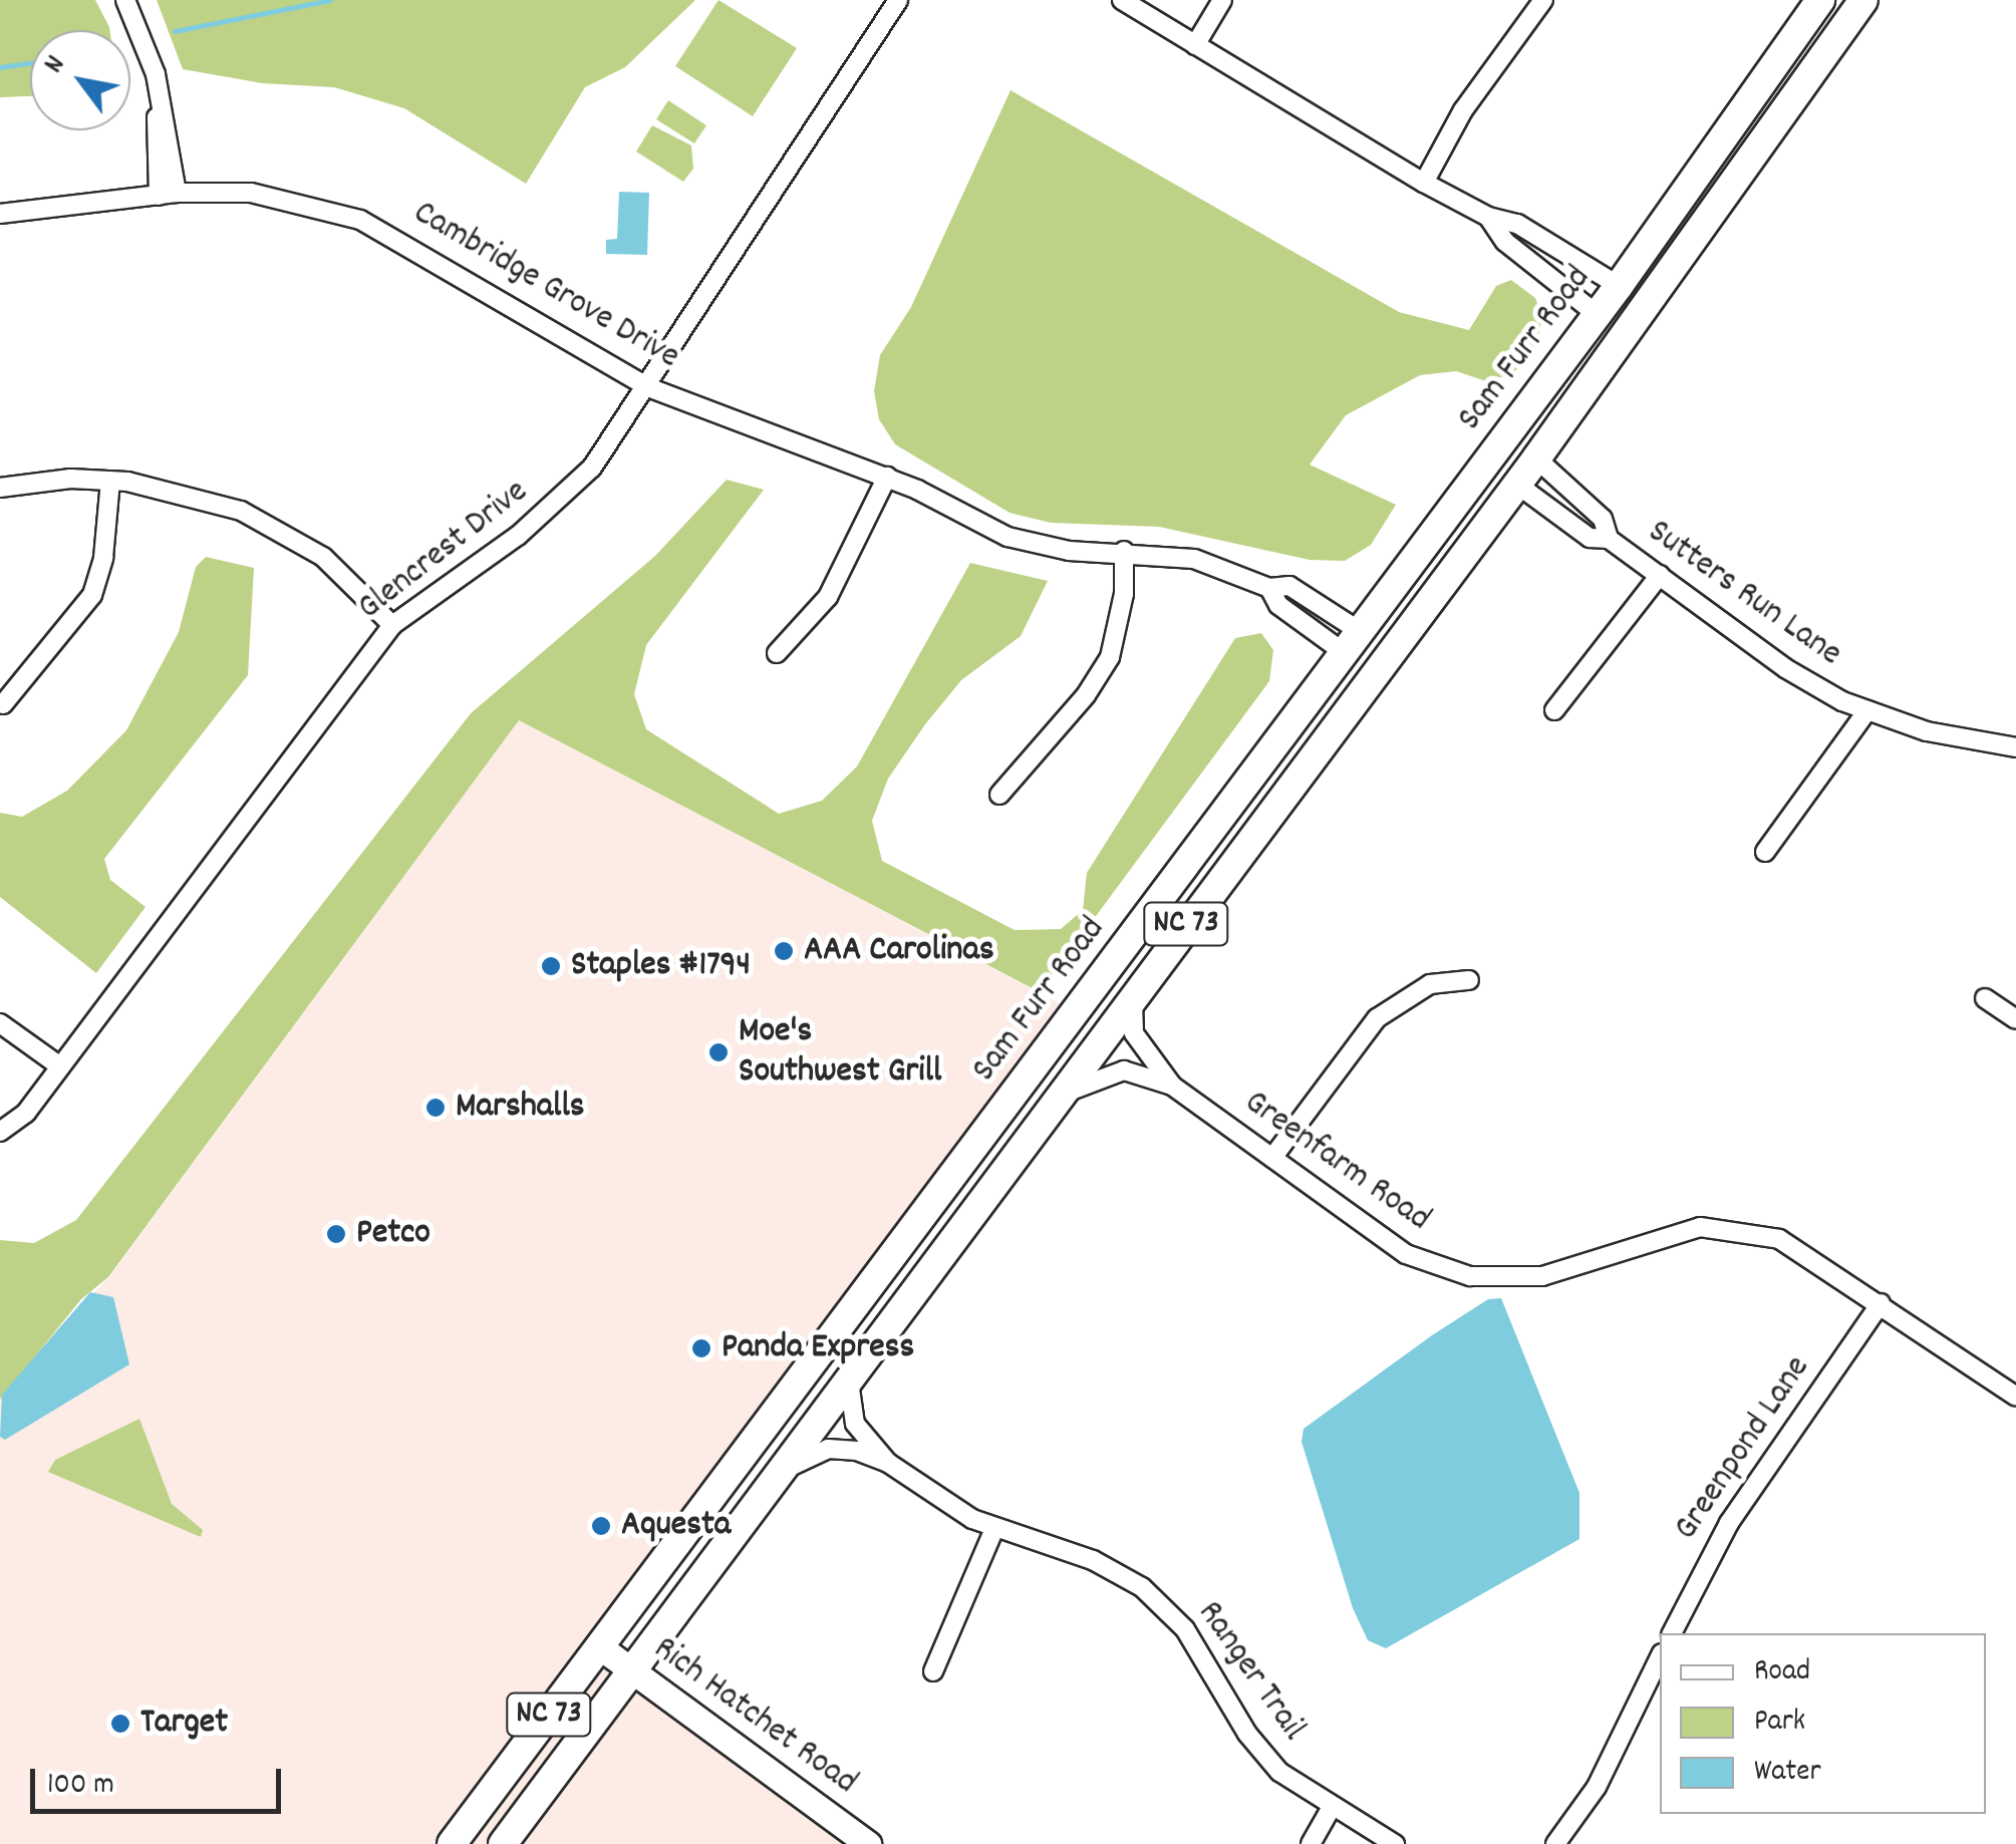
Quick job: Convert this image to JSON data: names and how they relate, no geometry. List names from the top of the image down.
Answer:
{
  "streets": {
    "main road": ["Sam Furr Road", "NC 73"],
    "street": [
      "Cambridge Grove Drive",
      "Glencrest Drive",
      "Sutters Run Lane",
      "Greenfarm Road",
      "Greenpond Lane",
      "Ranger Trail",
      "Rich Hatchet Road"
    ]
  },
  "crossings": [
    ["Cambridge Grove Drive", "Sam Furr Road"],
    ["Cambridge Grove Drive", "Glencrest Drive"],
    ["Sam Furr Road", "Sutters Run Lane"],
    ["Sam Furr Road", "Greenfarm Road"],
    ["Sam Furr Road", "Ranger Trail"],
    ["Sam Furr Road", "Rich Hatchet Road"],
    ["Greenfarm Road", "Greenpond Lane"]
  ],
  "places": [
    "AAA Carolinas",
    "Staples #1794",
    "Moe's Southwest Grill",
    "Marshalls",
    "Petco",
    "Panda Express",
    "Aquesta",
    "Target"
  ],
  "legend": ["Road", "Park", "Water"],
  "scale_bar": "100 m",
  "north": "top left"
}
